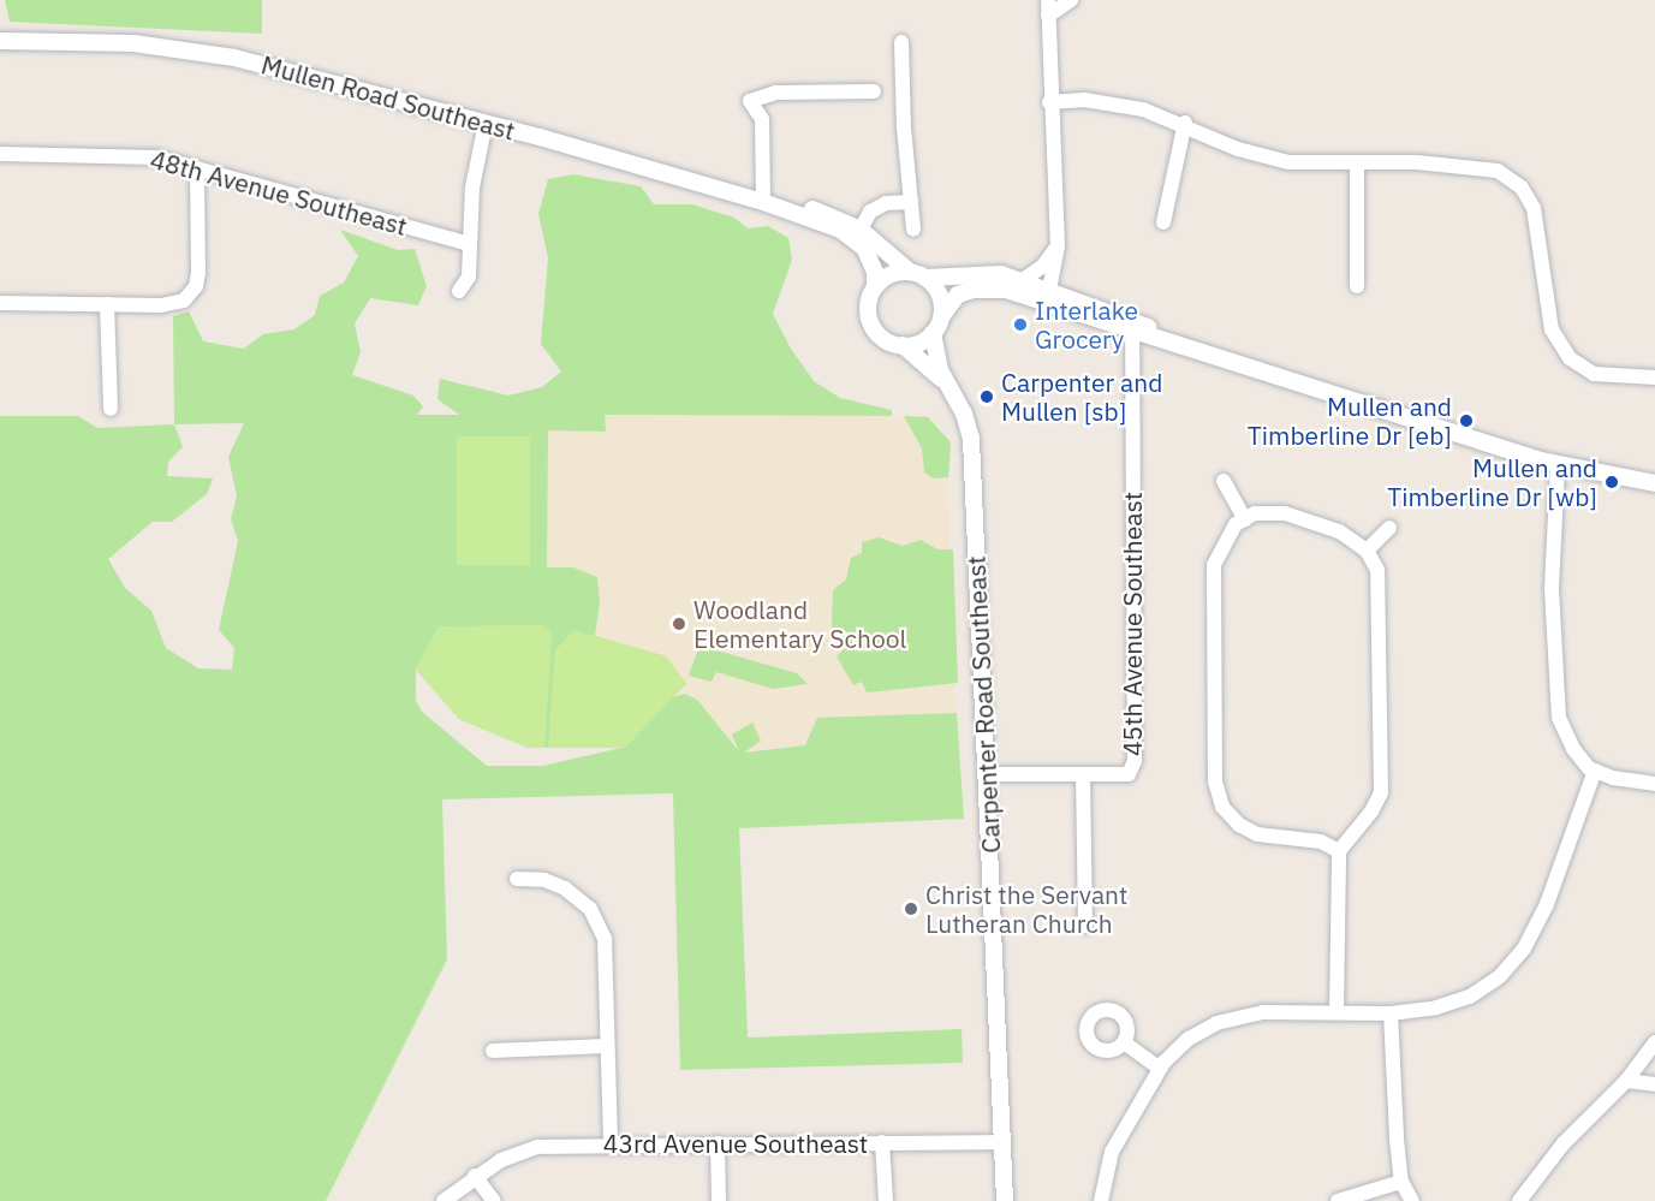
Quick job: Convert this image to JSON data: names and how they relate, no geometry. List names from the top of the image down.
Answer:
{
  "streets": {
    "street": [
      "Mullen Road Southeast",
      "48th Avenue Southeast",
      "45th Avenue Southeast",
      "Carpenter Road Southeast",
      "43rd Avenue Southeast"
    ]
  },
  "crossings": [
    ["Mullen Road Southeast", "Carpenter Road Southeast"],
    ["45th Avenue Southeast", "Carpenter Road Southeast"],
    ["Carpenter Road Southeast", "43rd Avenue Southeast"]
  ],
  "places": [
    "Interlake Grocery",
    "Carpenter and Mullen [sb]",
    "Mullen and Timberline Dr [eb]",
    "Mullen and Timberline Dr [wb]",
    "Woodland Elementary School",
    "Christ the Servant Lutheran Church"
  ]
}
